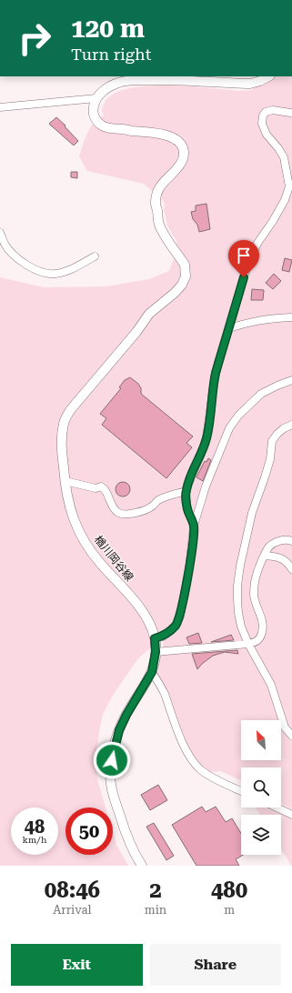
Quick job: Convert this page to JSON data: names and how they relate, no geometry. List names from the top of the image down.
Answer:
{
  "streets": {
    "main road": ["楢川岡谷線"]
  },
  "north": "top left",
  "page": {
    "turn": ["120 m", "Turn right"],
    "speed": "48 km/h",
    "limit": "50",
    "eta": [
      "08:46",
      "Arrival",
      "2",
      "min",
      "480",
      "m"
    ],
    "buttons": ["Exit", "Share"]
  }
}
